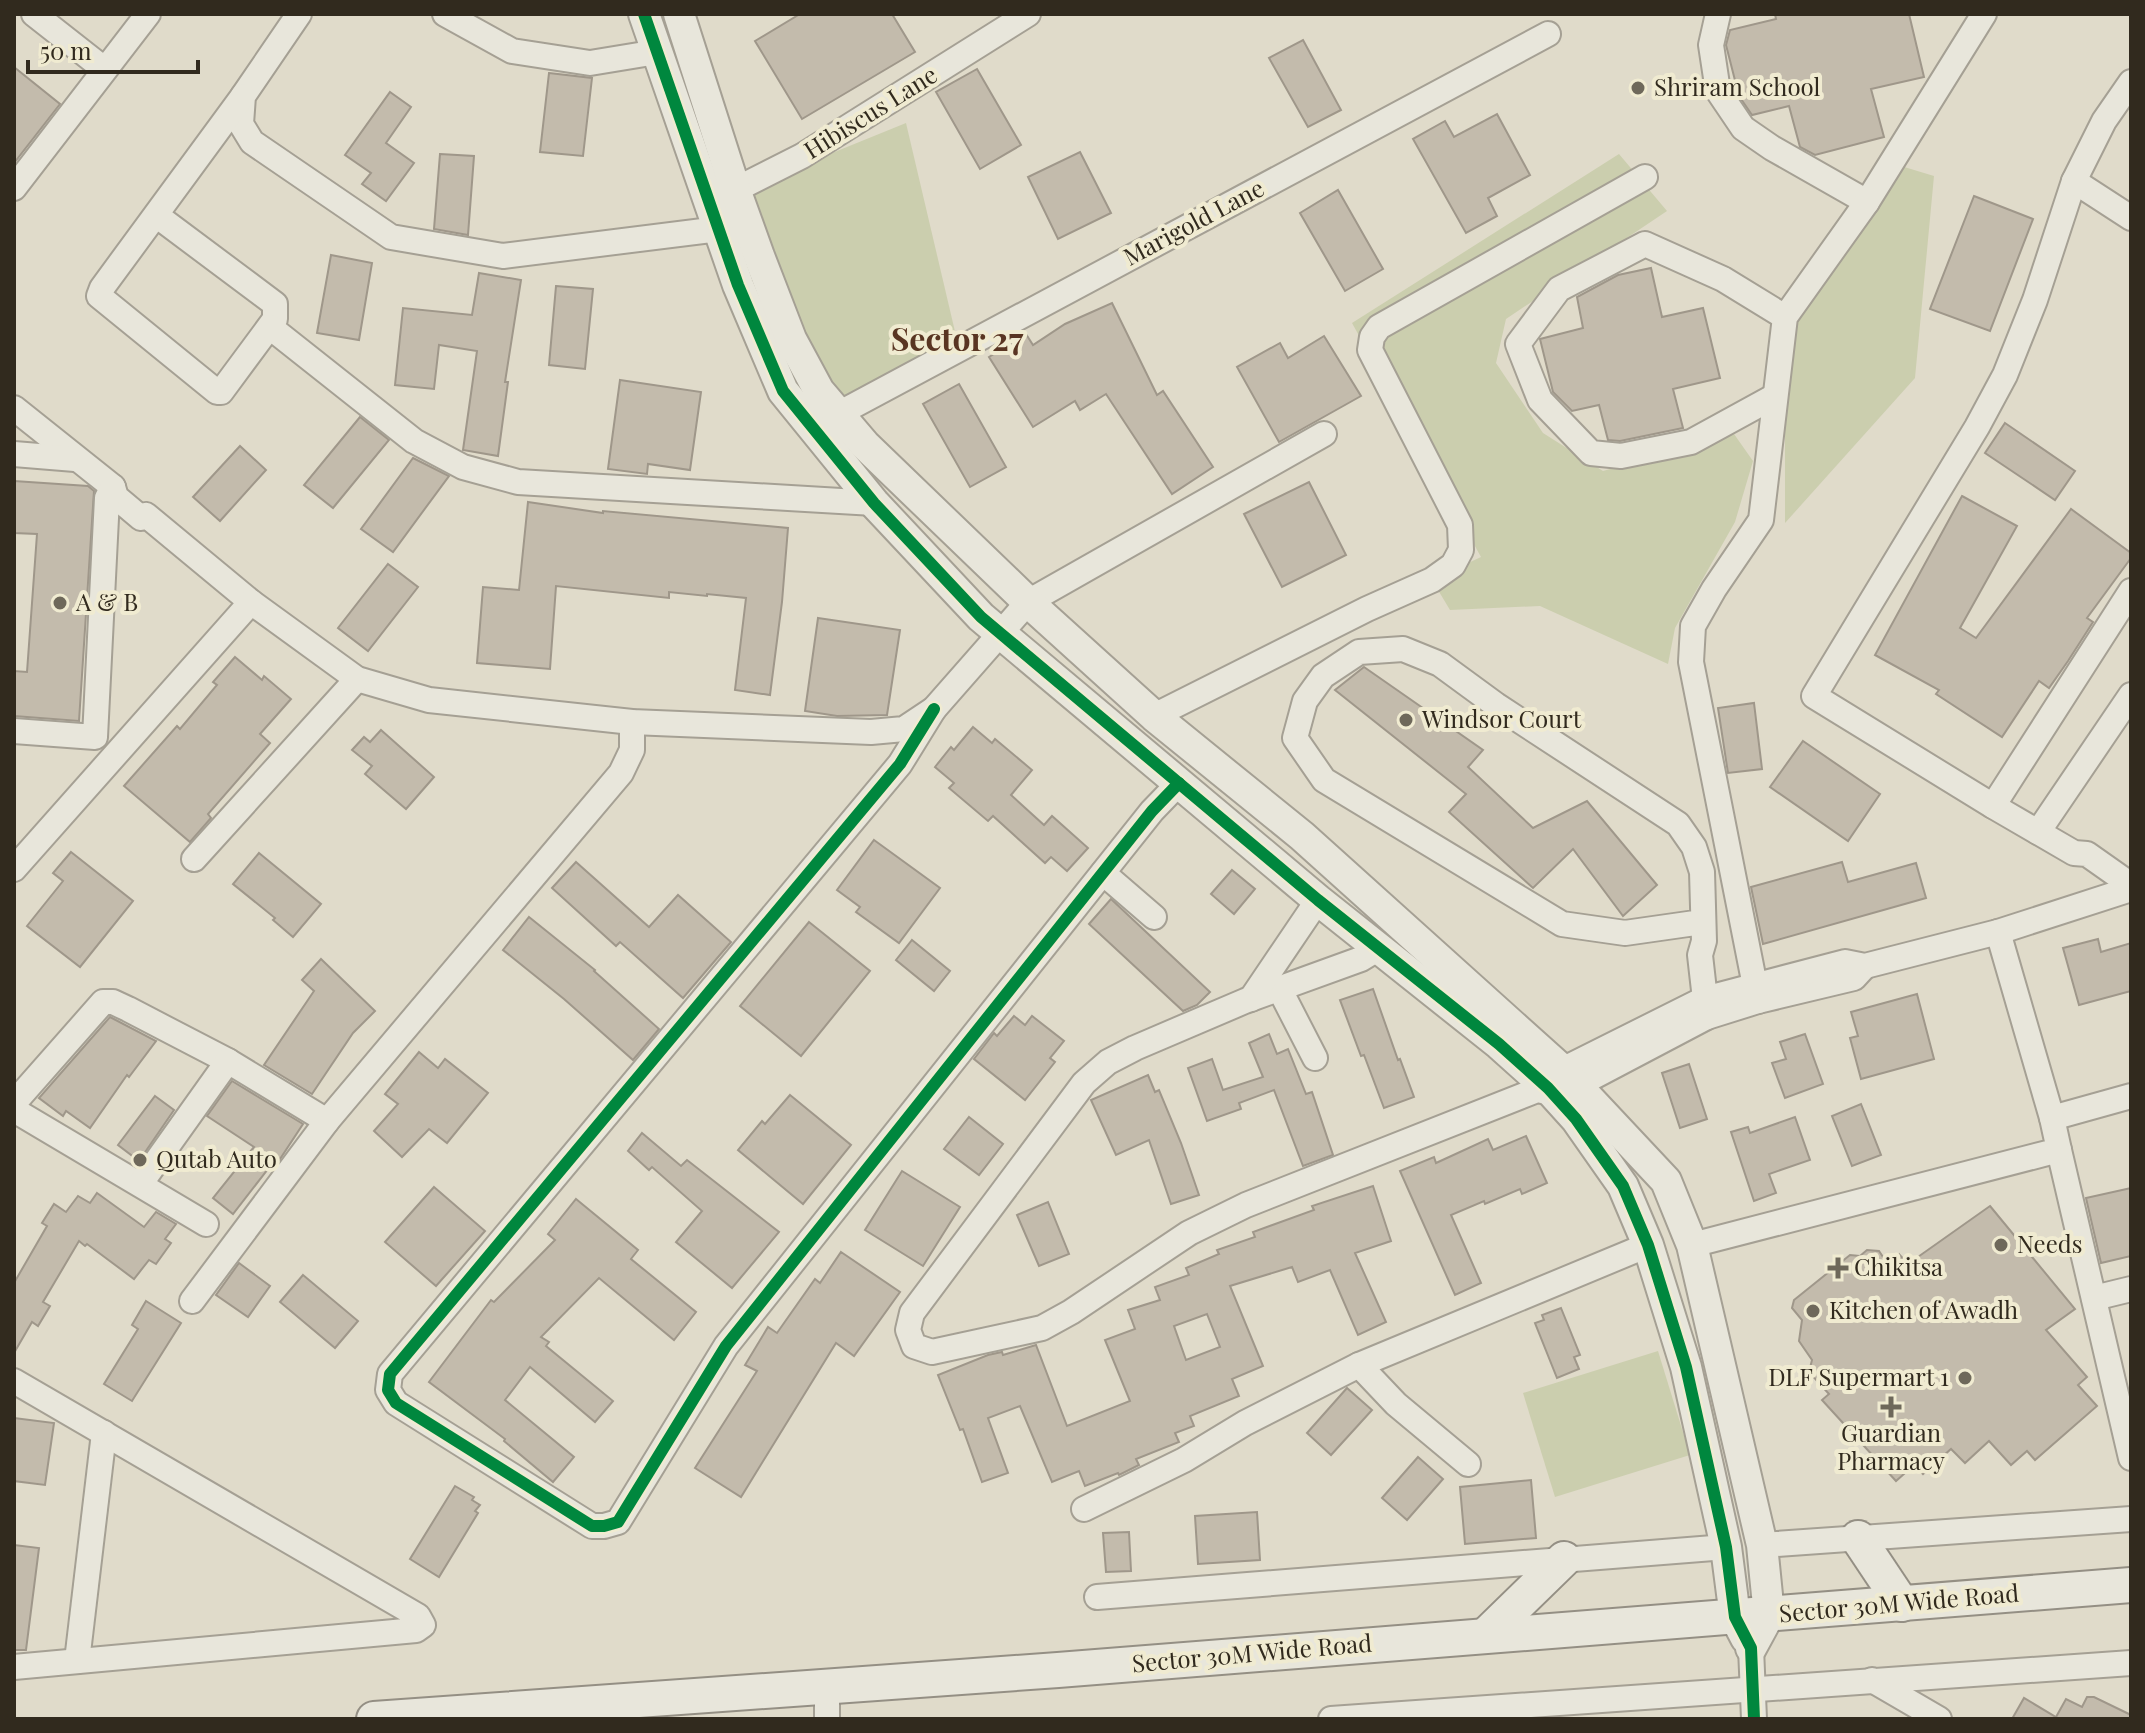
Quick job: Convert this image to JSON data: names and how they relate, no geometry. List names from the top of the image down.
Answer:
{
  "streets": {
    "main road": ["Sector 30M Wide Road"],
    "street": ["Hibiscus Lane", "Marigold Lane"]
  },
  "districts": ["Sector 27"],
  "places": {
    "other": [
      "Shriram School",
      "A & B",
      "Windsor Court",
      "Qutab Auto",
      "Needs",
      "Kitchen of Awadh",
      "DLF Supermart 1"
    ],
    "health": ["Chikitsa", "Guardian Pharmacy"]
  },
  "scale_bar": "50 m"
}
